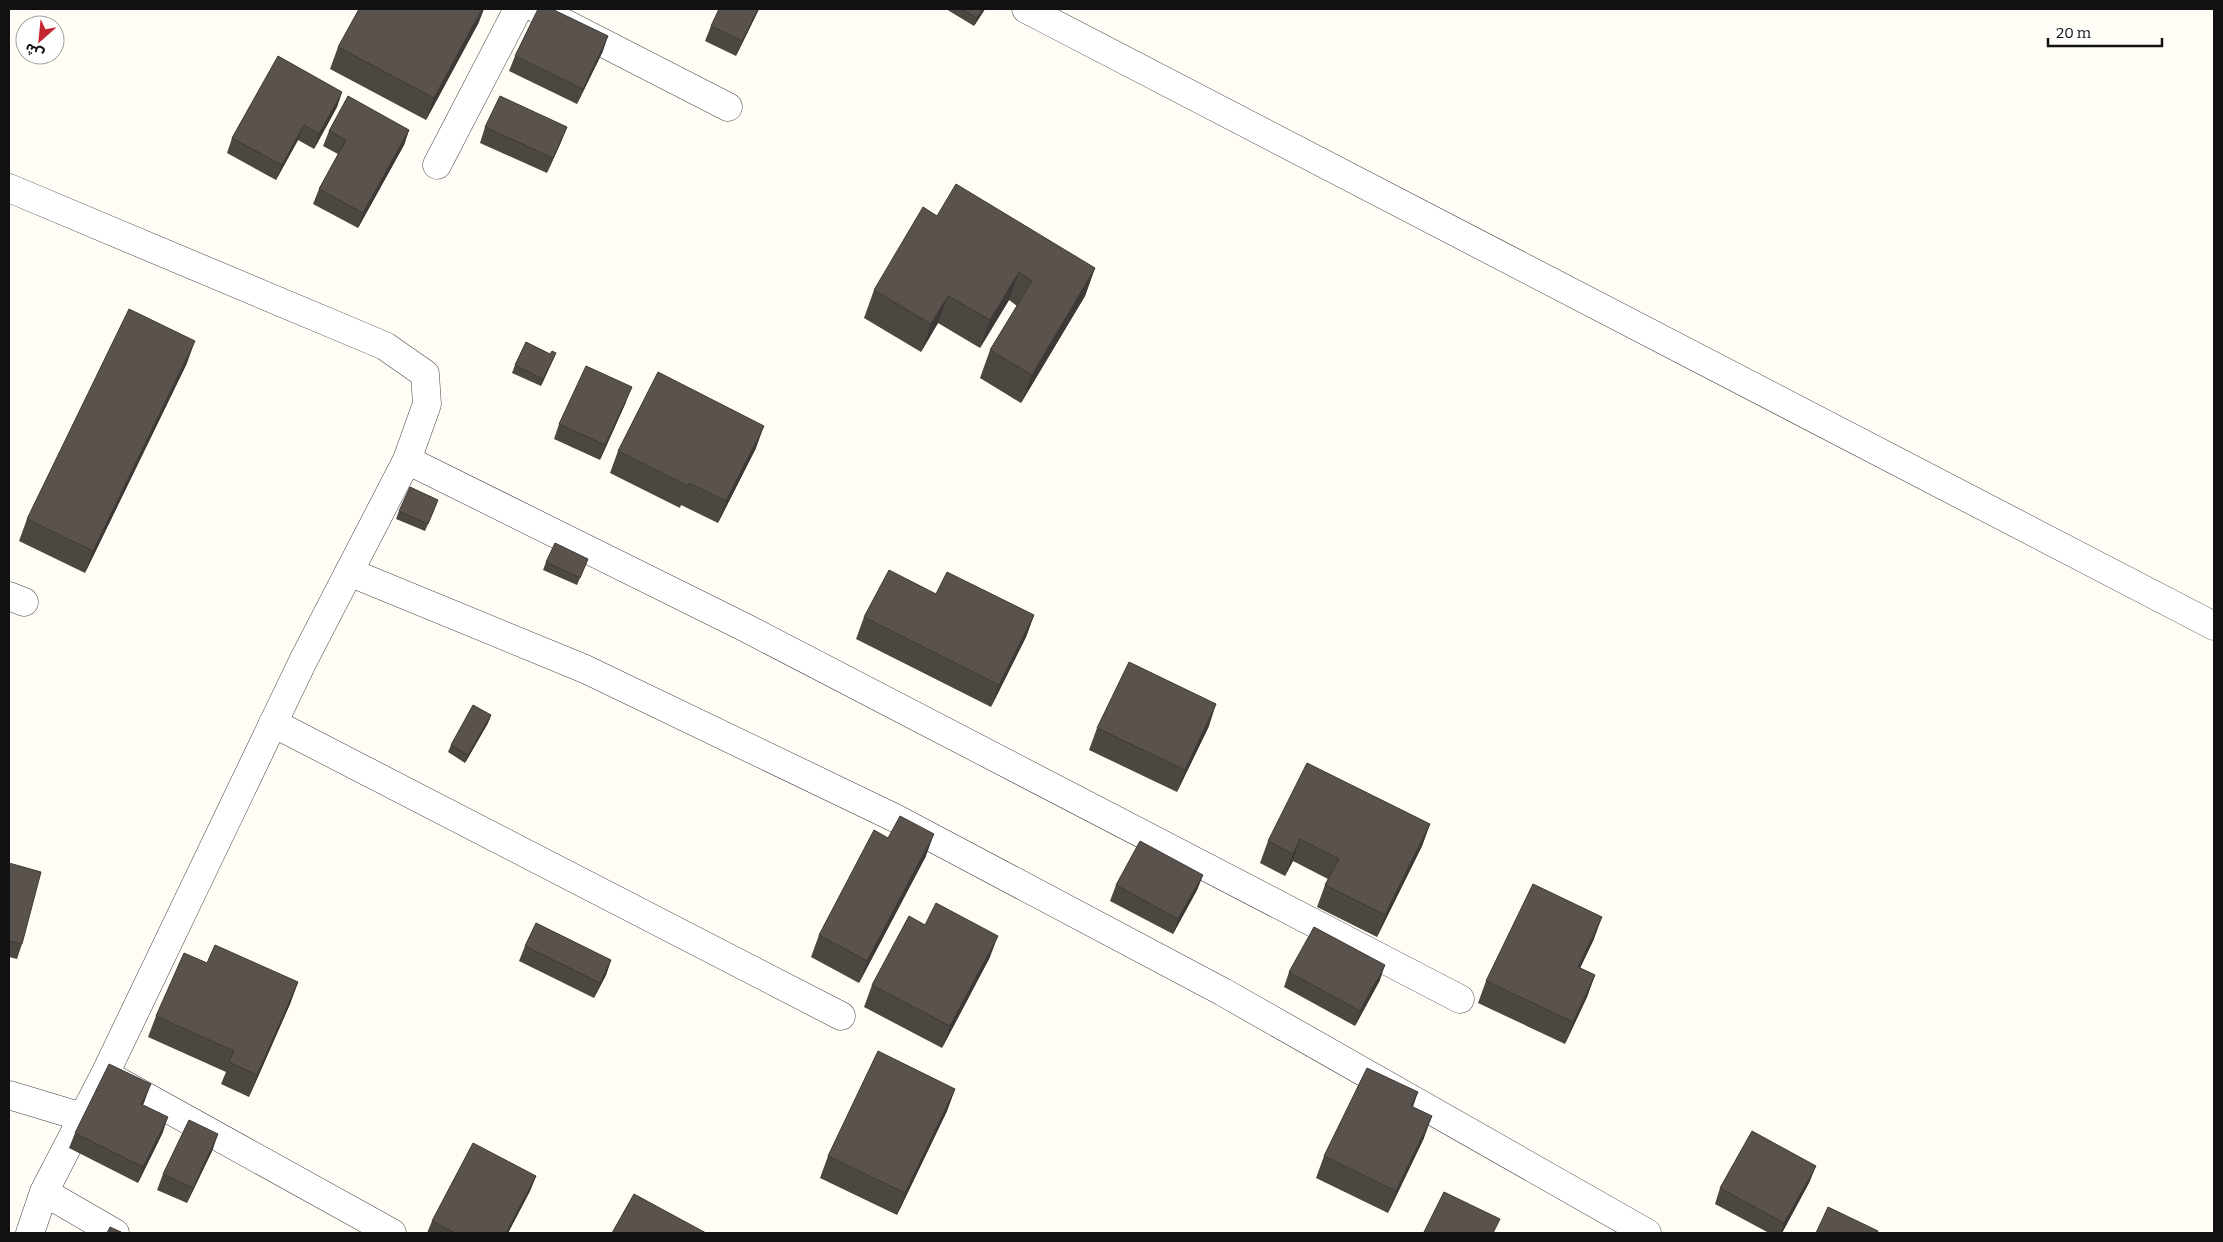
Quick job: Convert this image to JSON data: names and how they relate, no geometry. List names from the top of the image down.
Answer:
{
  "scale_bar": "20 m",
  "north": "bottom left"
}
